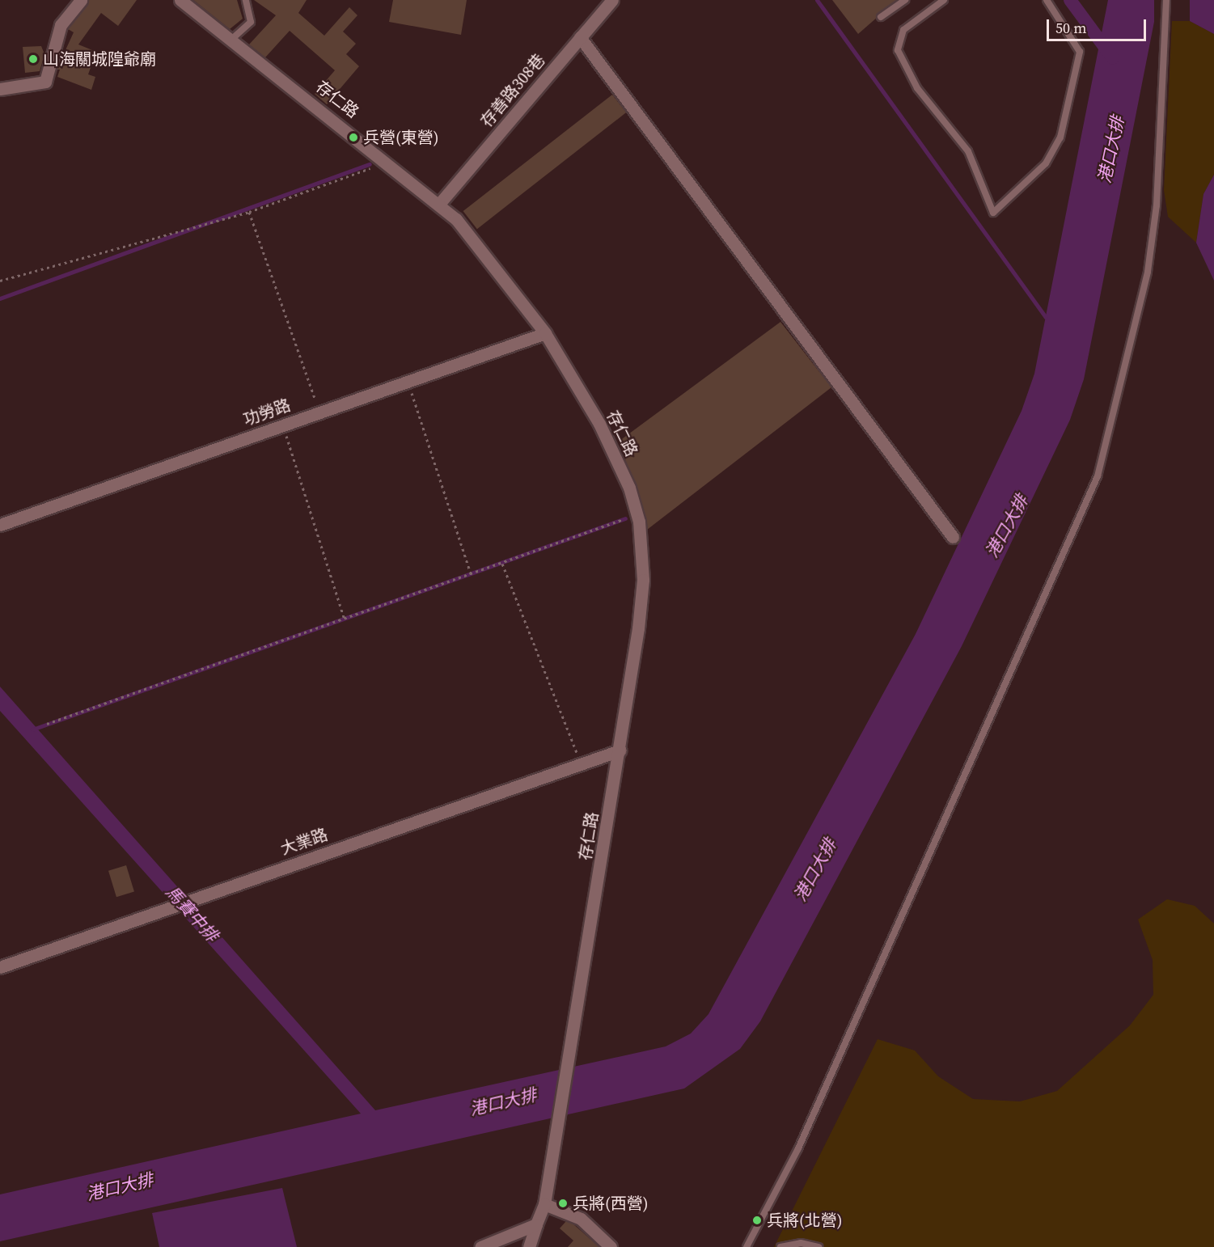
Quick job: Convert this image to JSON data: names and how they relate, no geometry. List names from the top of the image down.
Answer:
{
  "streets": {
    "street": [
      "存善路308巷",
      "存仁路",
      "功勞路",
      "大業路"
    ]
  },
  "crossings": [
    ["存善路308巷", "存仁路"],
    ["存仁路", "功勞路"],
    ["存仁路", "大業路"]
  ],
  "water": ["港口大排", "馬賽中排"],
  "places": [
    "山海關城隍爺廟",
    "兵營(東營)",
    "兵將(西營)",
    "兵將(北營)"
  ],
  "scale_bar": "50 m"
}
